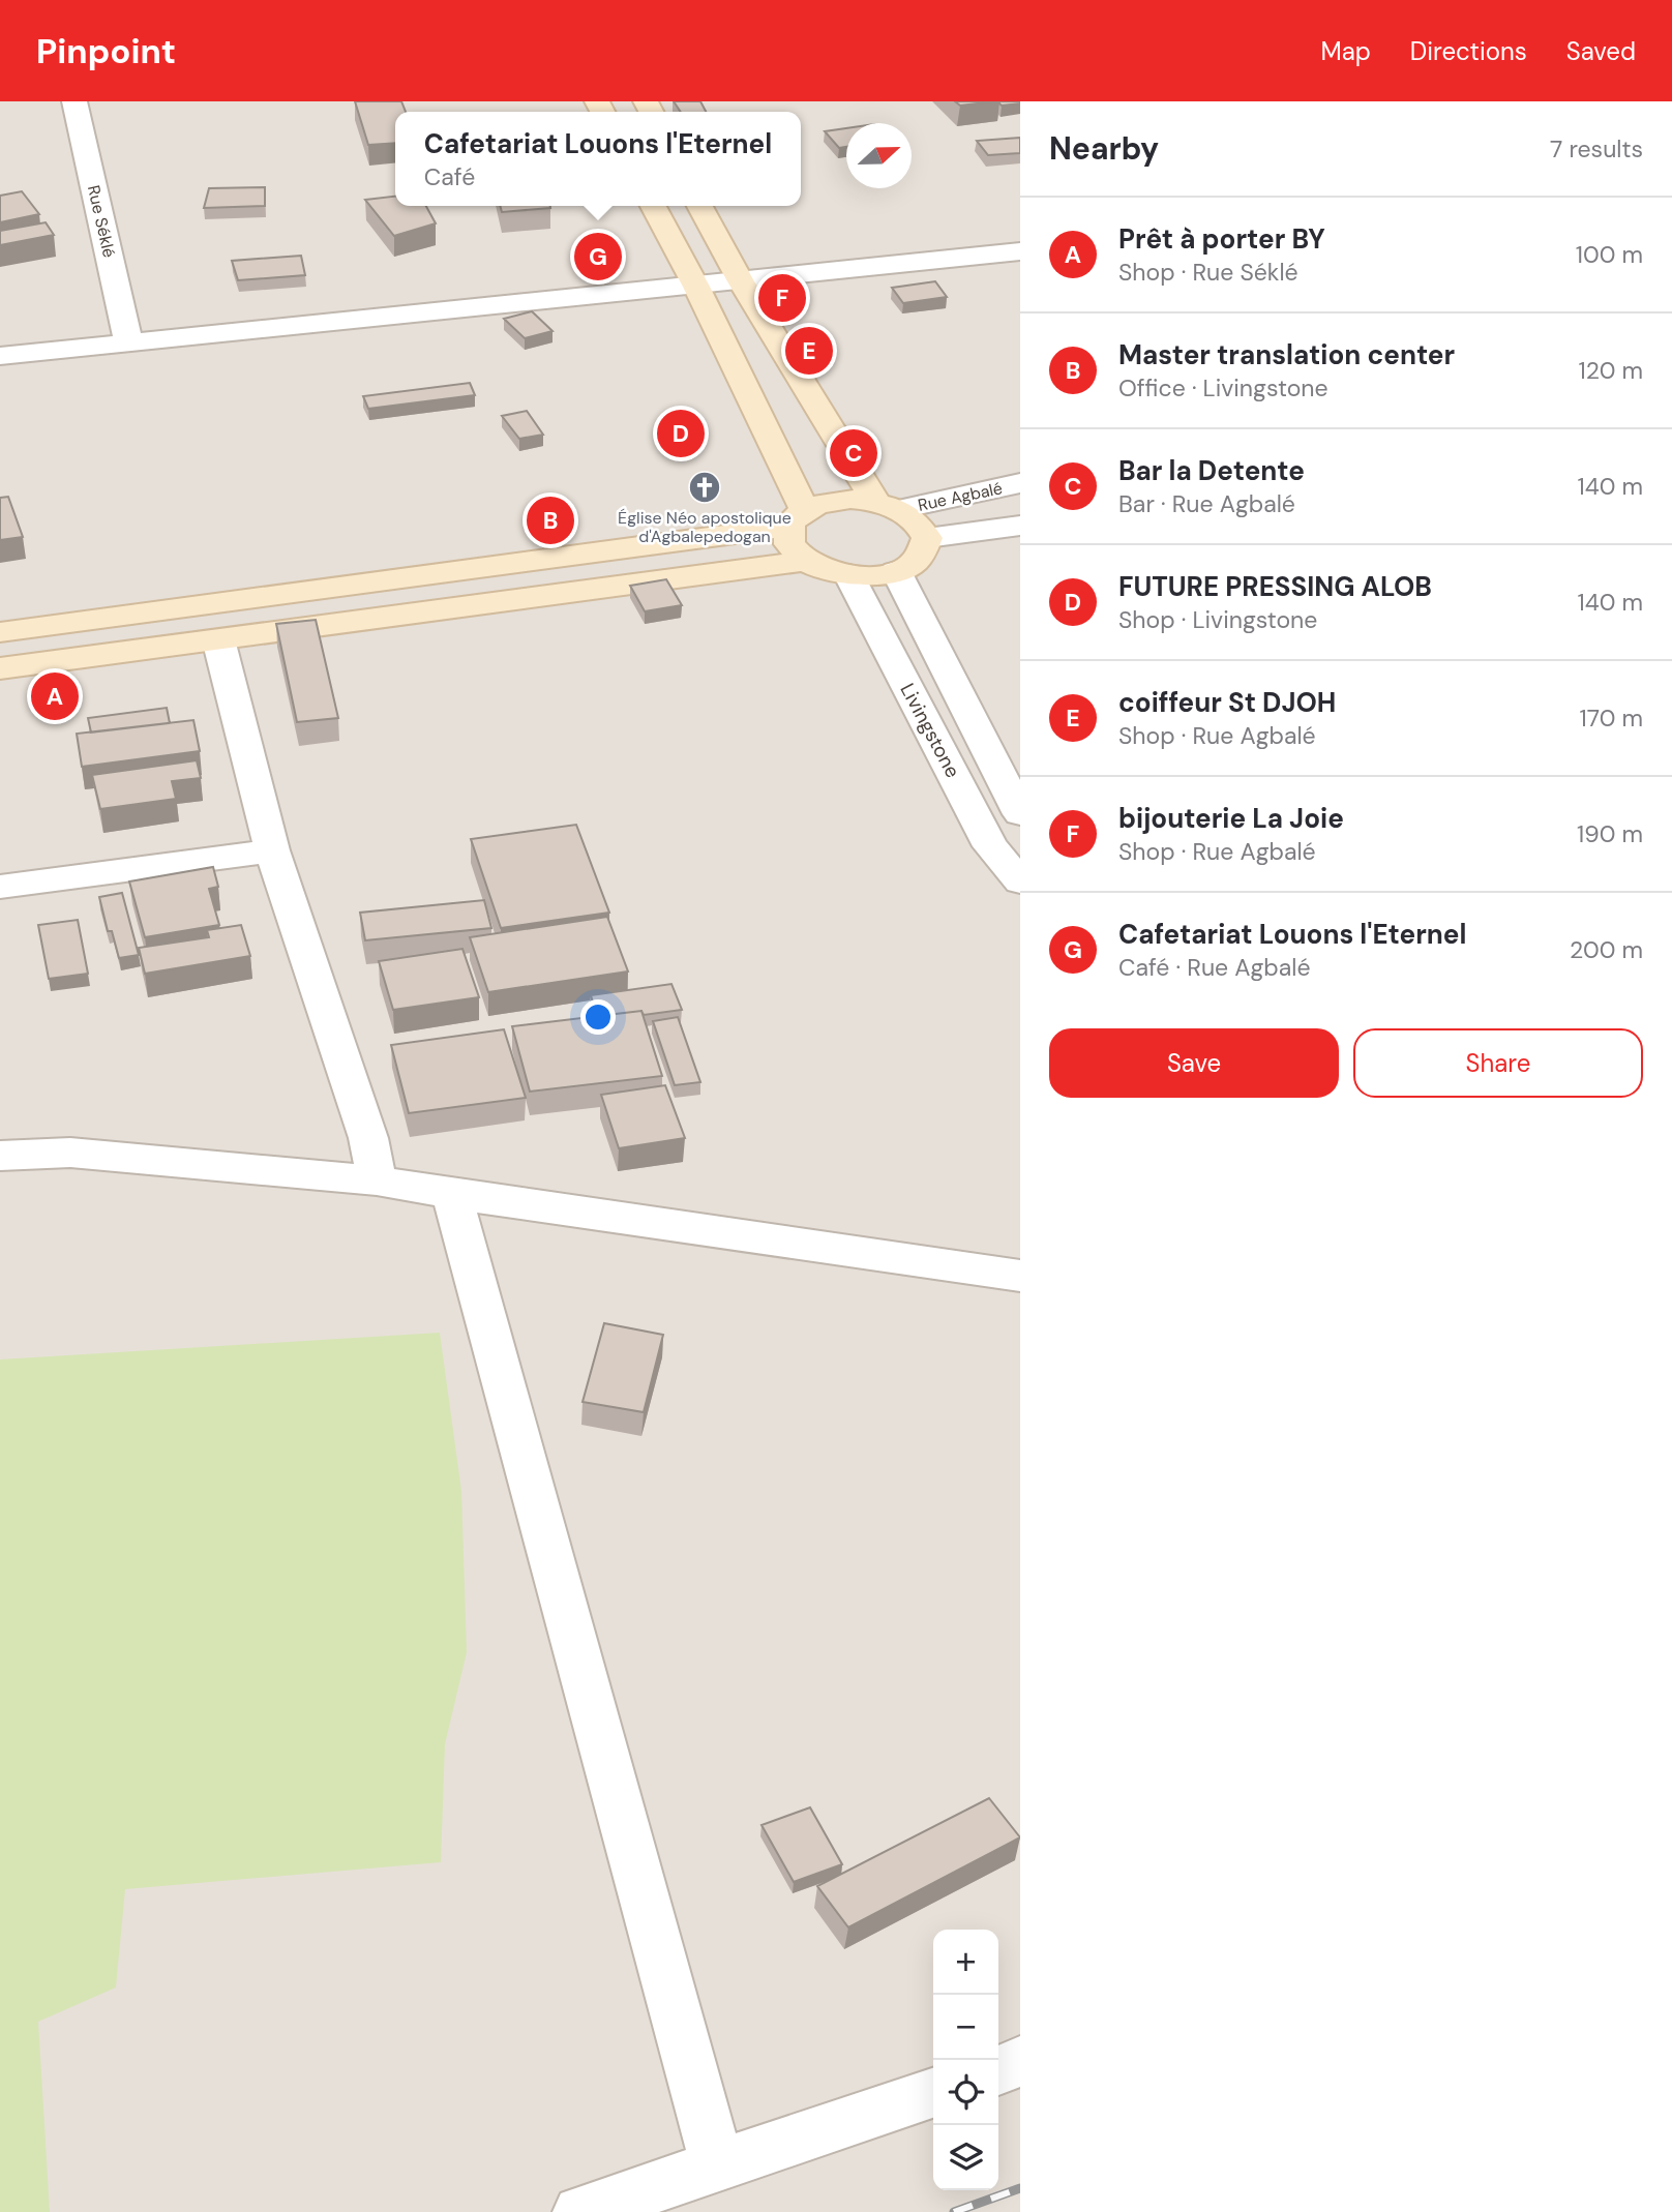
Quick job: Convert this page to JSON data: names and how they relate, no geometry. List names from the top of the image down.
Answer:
{
  "streets": {
    "street": ["Rue Séklé", "Rue Agbalé", "Livingstone"]
  },
  "places": {
    "church": ["Église Néo apostolique d'Agbalepedogan"]
  },
  "north": "right",
  "page": {
    "header": "Pinpoint",
    "nav": ["Map", "Directions", "Saved"],
    "heading": ["Nearby", "7 results"],
    "popup": ["Cafetariat Louons l'Eternel", "Café"],
    "list": [
      {
        "mark": "A",
        "name": "Prêt à porter BY",
        "note": "Shop · Rue Séklé",
        "value": "100 m"
      },
      {
        "mark": "B",
        "name": "Master translation center",
        "note": "Office · Livingstone",
        "value": "120 m"
      },
      {
        "mark": "C",
        "name": "Bar la Detente",
        "note": "Bar · Rue Agbalé",
        "value": "140 m"
      },
      {
        "mark": "D",
        "name": "FUTURE PRESSING ALOB",
        "note": "Shop · Livingstone",
        "value": "140 m"
      },
      {
        "mark": "E",
        "name": "coiffeur St DJOH",
        "note": "Shop · Rue Agbalé",
        "value": "170 m"
      },
      {
        "mark": "F",
        "name": "bijouterie La Joie",
        "note": "Shop · Rue Agbalé",
        "value": "190 m"
      },
      {
        "mark": "G",
        "name": "Cafetariat Louons l'Eternel",
        "note": "Café · Rue Agbalé",
        "value": "200 m"
      }
    ],
    "pins": [
      "G",
      "F",
      "E",
      "D",
      "C",
      "B",
      "A"
    ],
    "buttons": ["Save", "Share"],
    "map_buttons": ["+", "−"]
  }
}
